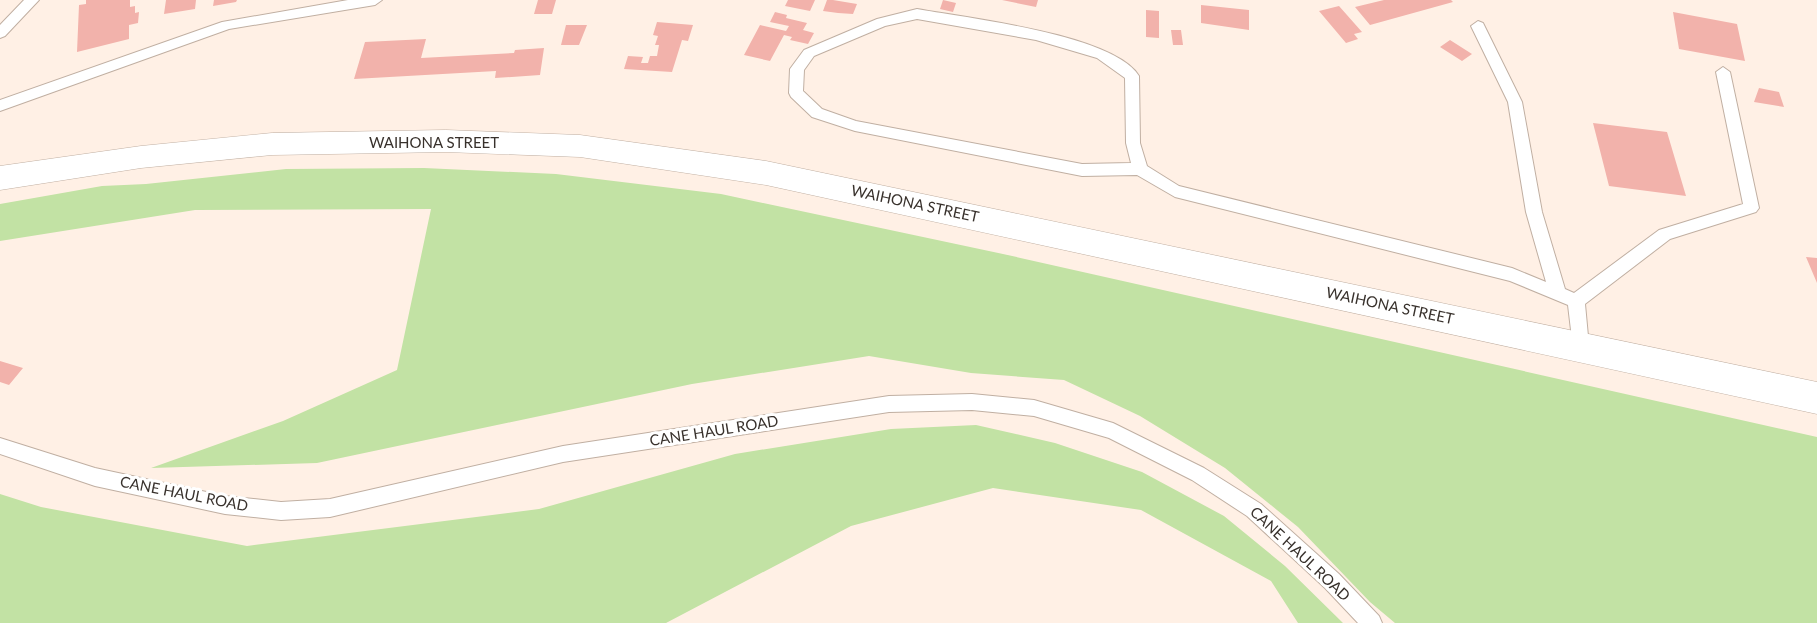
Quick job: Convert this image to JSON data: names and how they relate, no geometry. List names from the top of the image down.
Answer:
{
  "streets": {
    "street": ["WAIHONA STREET"],
    "lane": ["CANE HAUL ROAD"]
  }
}
